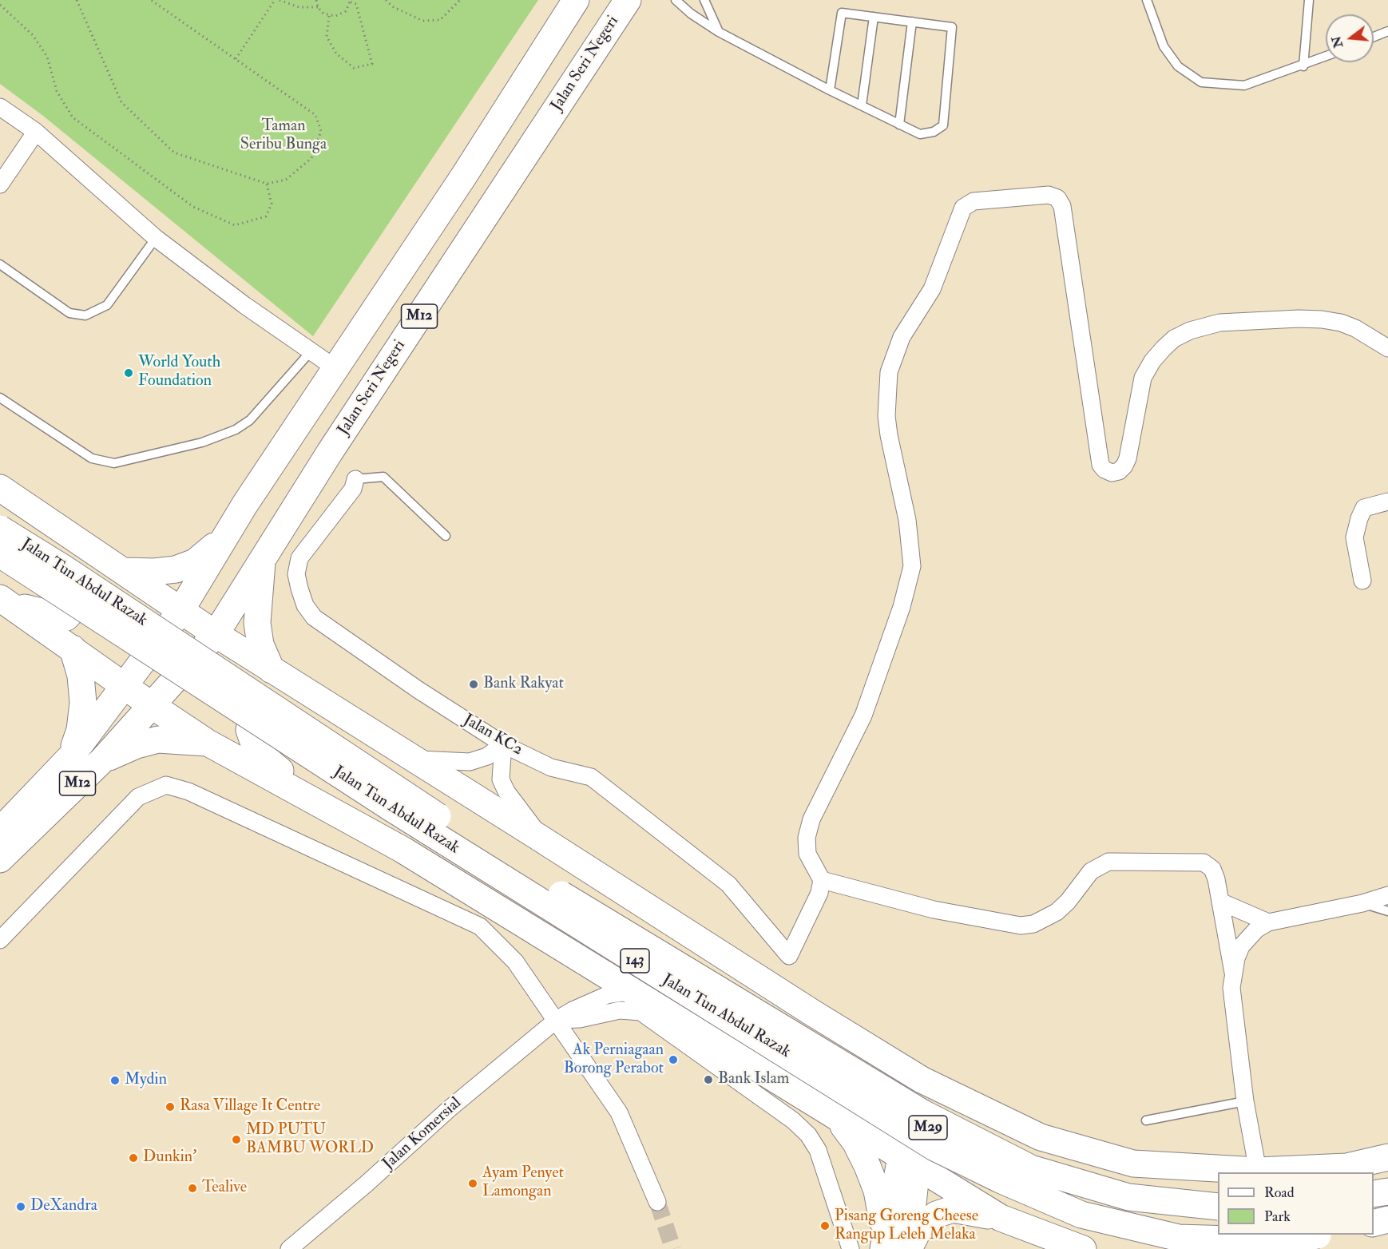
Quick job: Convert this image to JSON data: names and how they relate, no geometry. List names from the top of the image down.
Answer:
{
  "streets": {
    "main road": [
      "Jalan Seri Negeri",
      "M12",
      "Jalan Tun Abdul Razak",
      "143",
      "M29"
    ],
    "street": ["Jalan KC2", "Jalan Komersial"]
  },
  "crossings": [
    ["Jalan Seri Negeri", "M12"]
  ],
  "parks": ["Taman Seribu Bunga"],
  "places": [
    "World Youth Foundation",
    "Bank Rakyat",
    "Ak Perniagaan Borong Perabot",
    "Bank Islam",
    "Mydin",
    "Rasa Village It Centre",
    "MD PUTU BAMBU WORLD",
    "Dunkin'",
    "Ayam Penyet Lamongan",
    "Tealive",
    "DeXandra",
    "Pisang Goreng Cheese Rangup Leleh Melaka"
  ],
  "legend": ["Road", "Park"],
  "north": "left"
}
